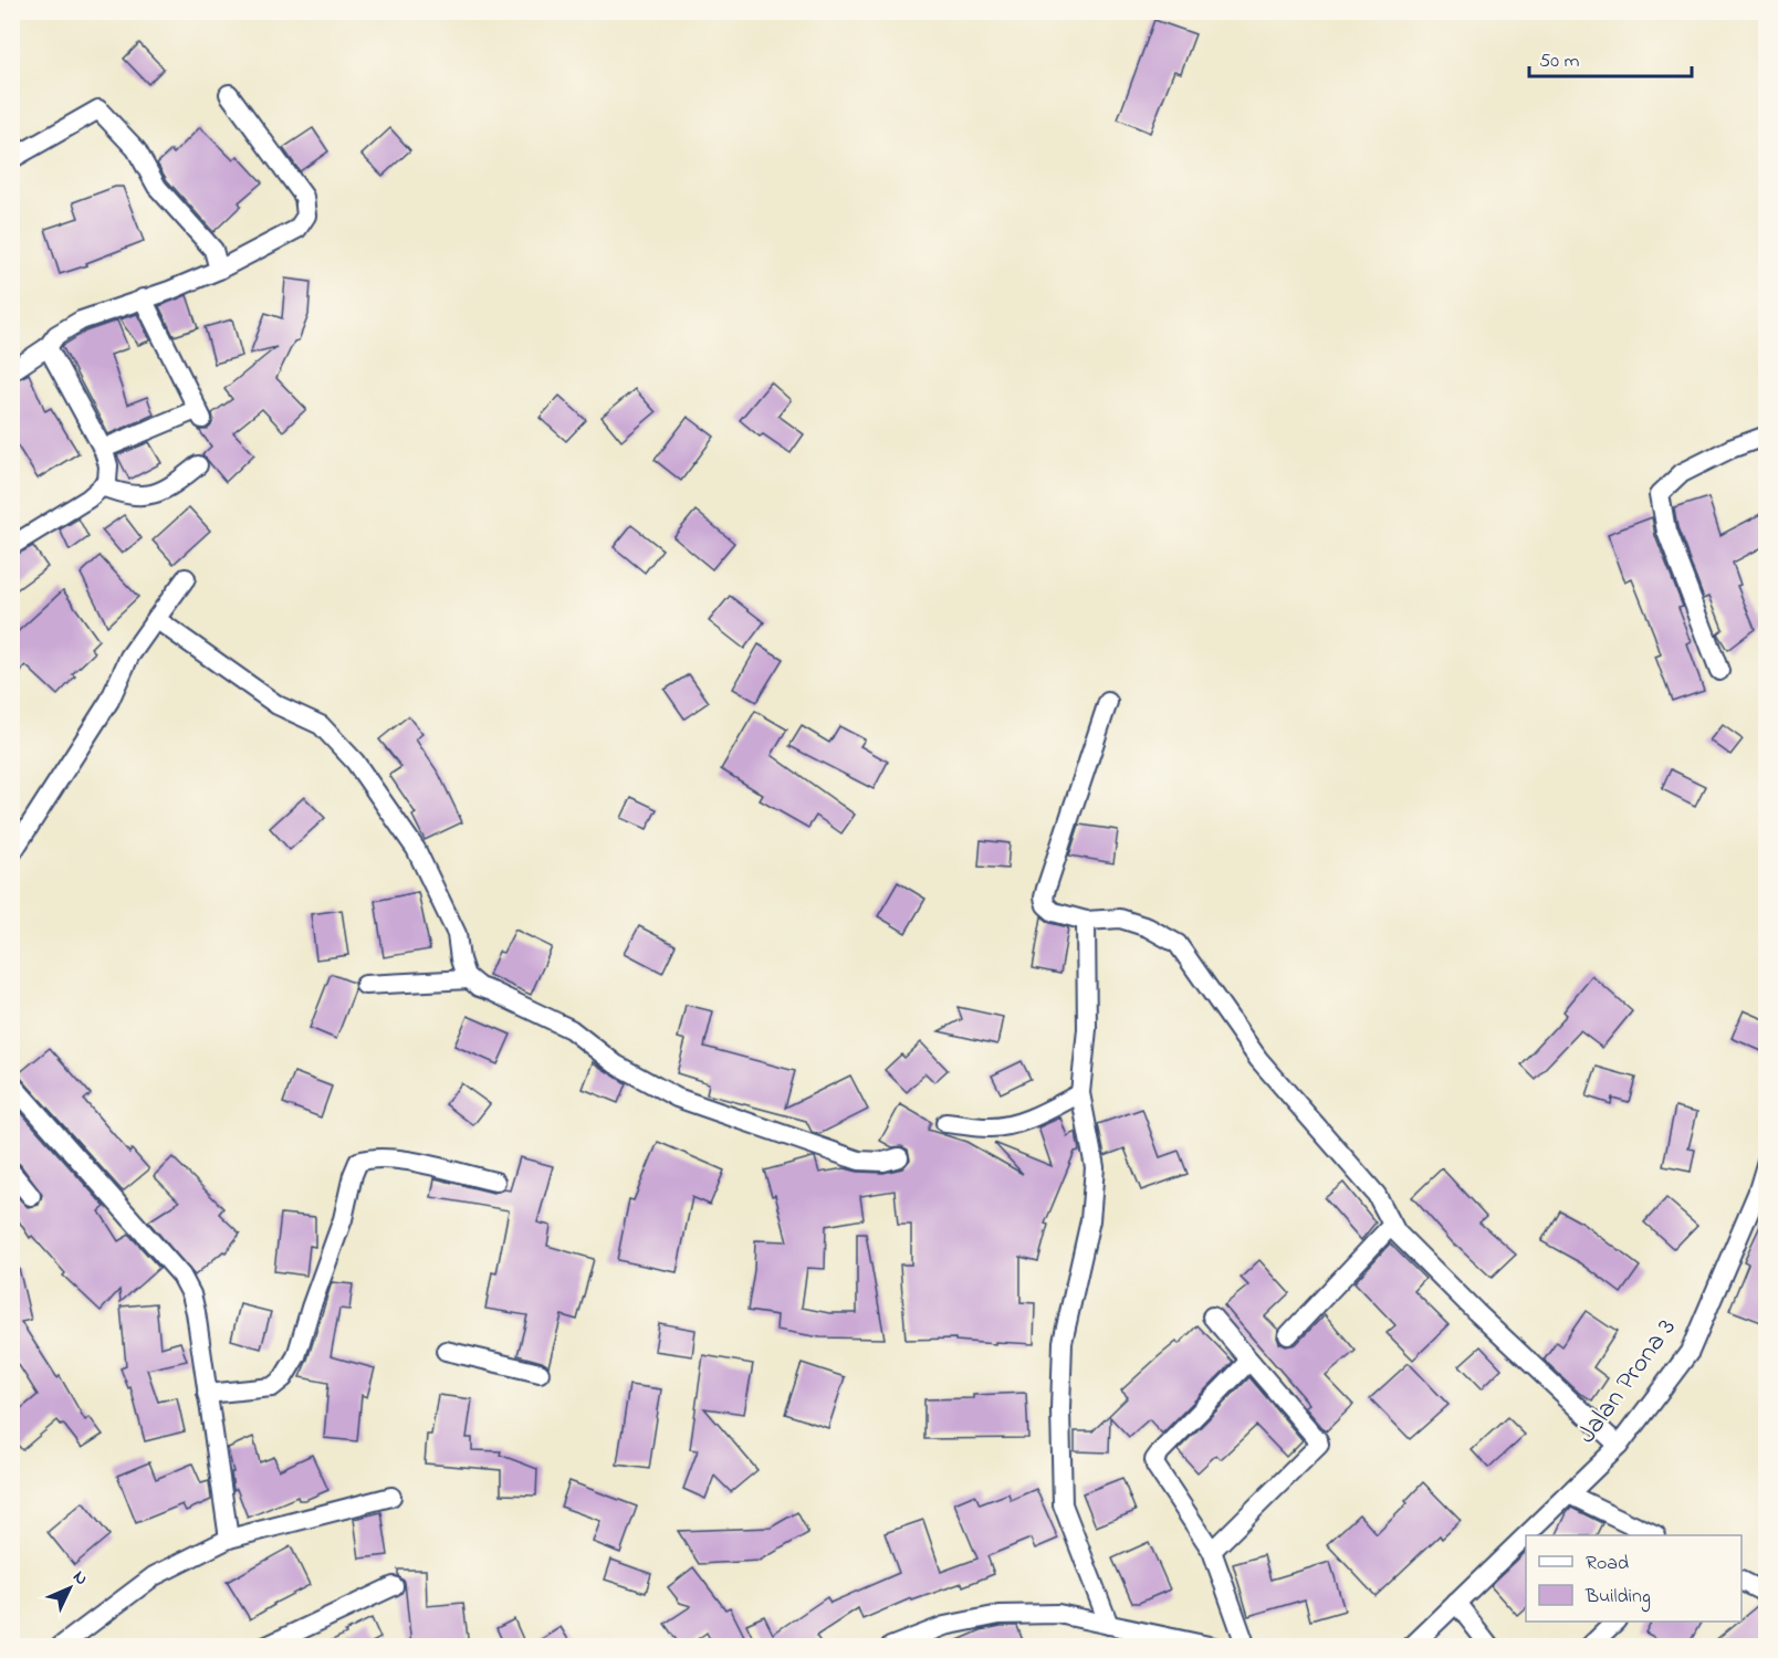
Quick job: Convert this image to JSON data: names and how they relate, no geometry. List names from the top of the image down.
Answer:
{
  "streets": {
    "street": ["Jalan Prona 3"]
  },
  "legend": ["Road", "Building"],
  "scale_bar": "50 m",
  "north": "top right"
}
